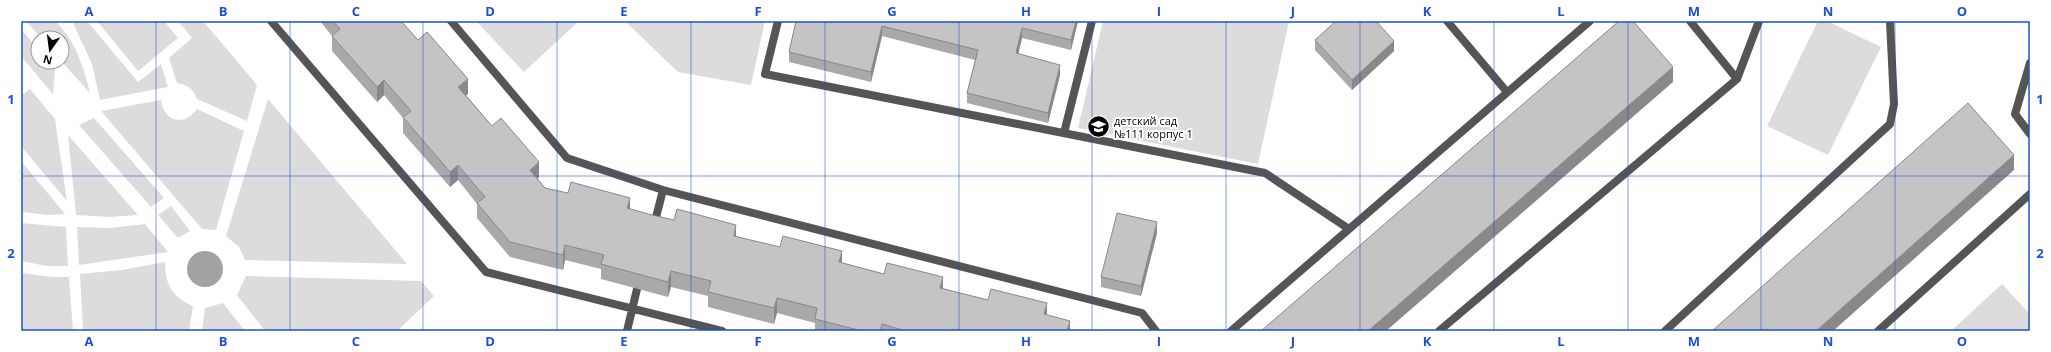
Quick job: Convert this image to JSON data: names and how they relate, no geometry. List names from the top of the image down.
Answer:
{
  "places": {
    "school or university": ["детский сад №111 корпус 1"]
  },
  "north": "bottom",
  "grid": {
    "columns": [
      "A",
      "B",
      "C",
      "D",
      "E",
      "F",
      "G",
      "H",
      "I",
      "J",
      "K",
      "L",
      "M",
      "N",
      "O"
    ],
    "rows": ["1", "2"]
  }
}
